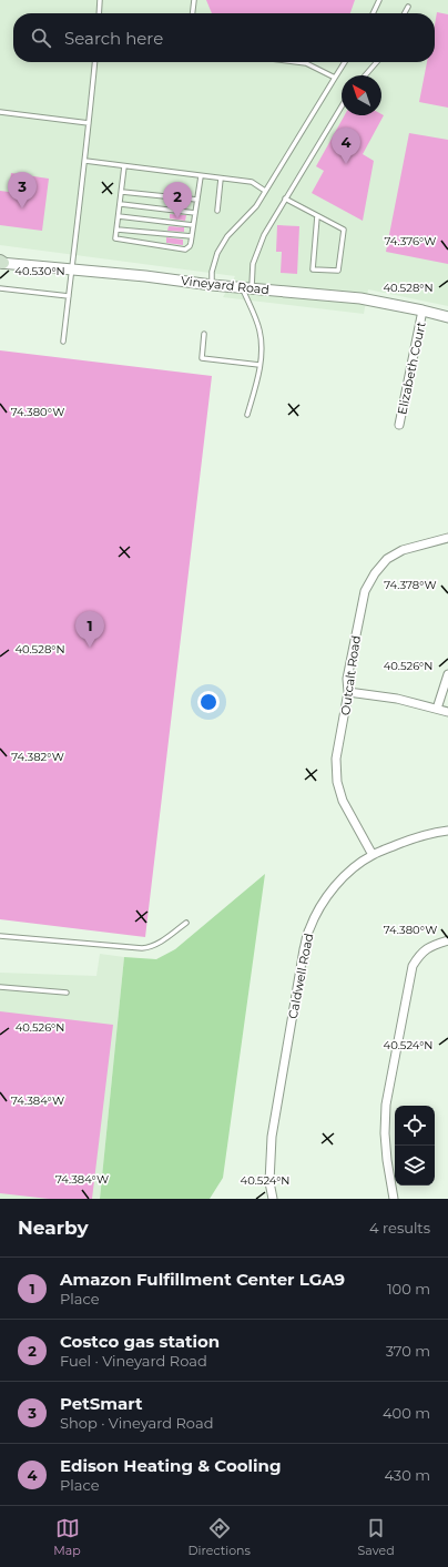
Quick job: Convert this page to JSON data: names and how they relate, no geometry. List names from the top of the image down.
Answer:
{
  "streets": {
    "street": [
      "Vineyard Road",
      "Elizabeth Court",
      "Outcalt Road",
      "Caldwell Road"
    ]
  },
  "crossings": [
    ["Vineyard Road", "Elizabeth Court"],
    ["Outcalt Road", "Caldwell Road"]
  ],
  "north": "top left",
  "page": {
    "search": "Search here",
    "pins": [
      "4",
      "3",
      "2",
      "1"
    ],
    "heading": ["Nearby", "4 results"],
    "list": [
      {
        "mark": "1",
        "name": "Amazon Fulfillment Center LGA9",
        "note": "Place",
        "value": "100 m"
      },
      {
        "mark": "2",
        "name": "Costco gas station",
        "note": "Fuel · Vineyard Road",
        "value": "370 m"
      },
      {
        "mark": "3",
        "name": "PetSmart",
        "note": "Shop · Vineyard Road",
        "value": "400 m"
      },
      {
        "mark": "4",
        "name": "Edison Heating & Cooling",
        "note": "Place",
        "value": "430 m"
      }
    ],
    "nav": ["Map", "Directions", "Saved"]
  },
  "coordinates": [
    "74.376°W",
    "40.530°N",
    "40.528°N",
    "74.380°W",
    "74.378°W",
    "40.526°N",
    "74.382°W",
    "40.524°N",
    "74.384°W"
  ]
}
